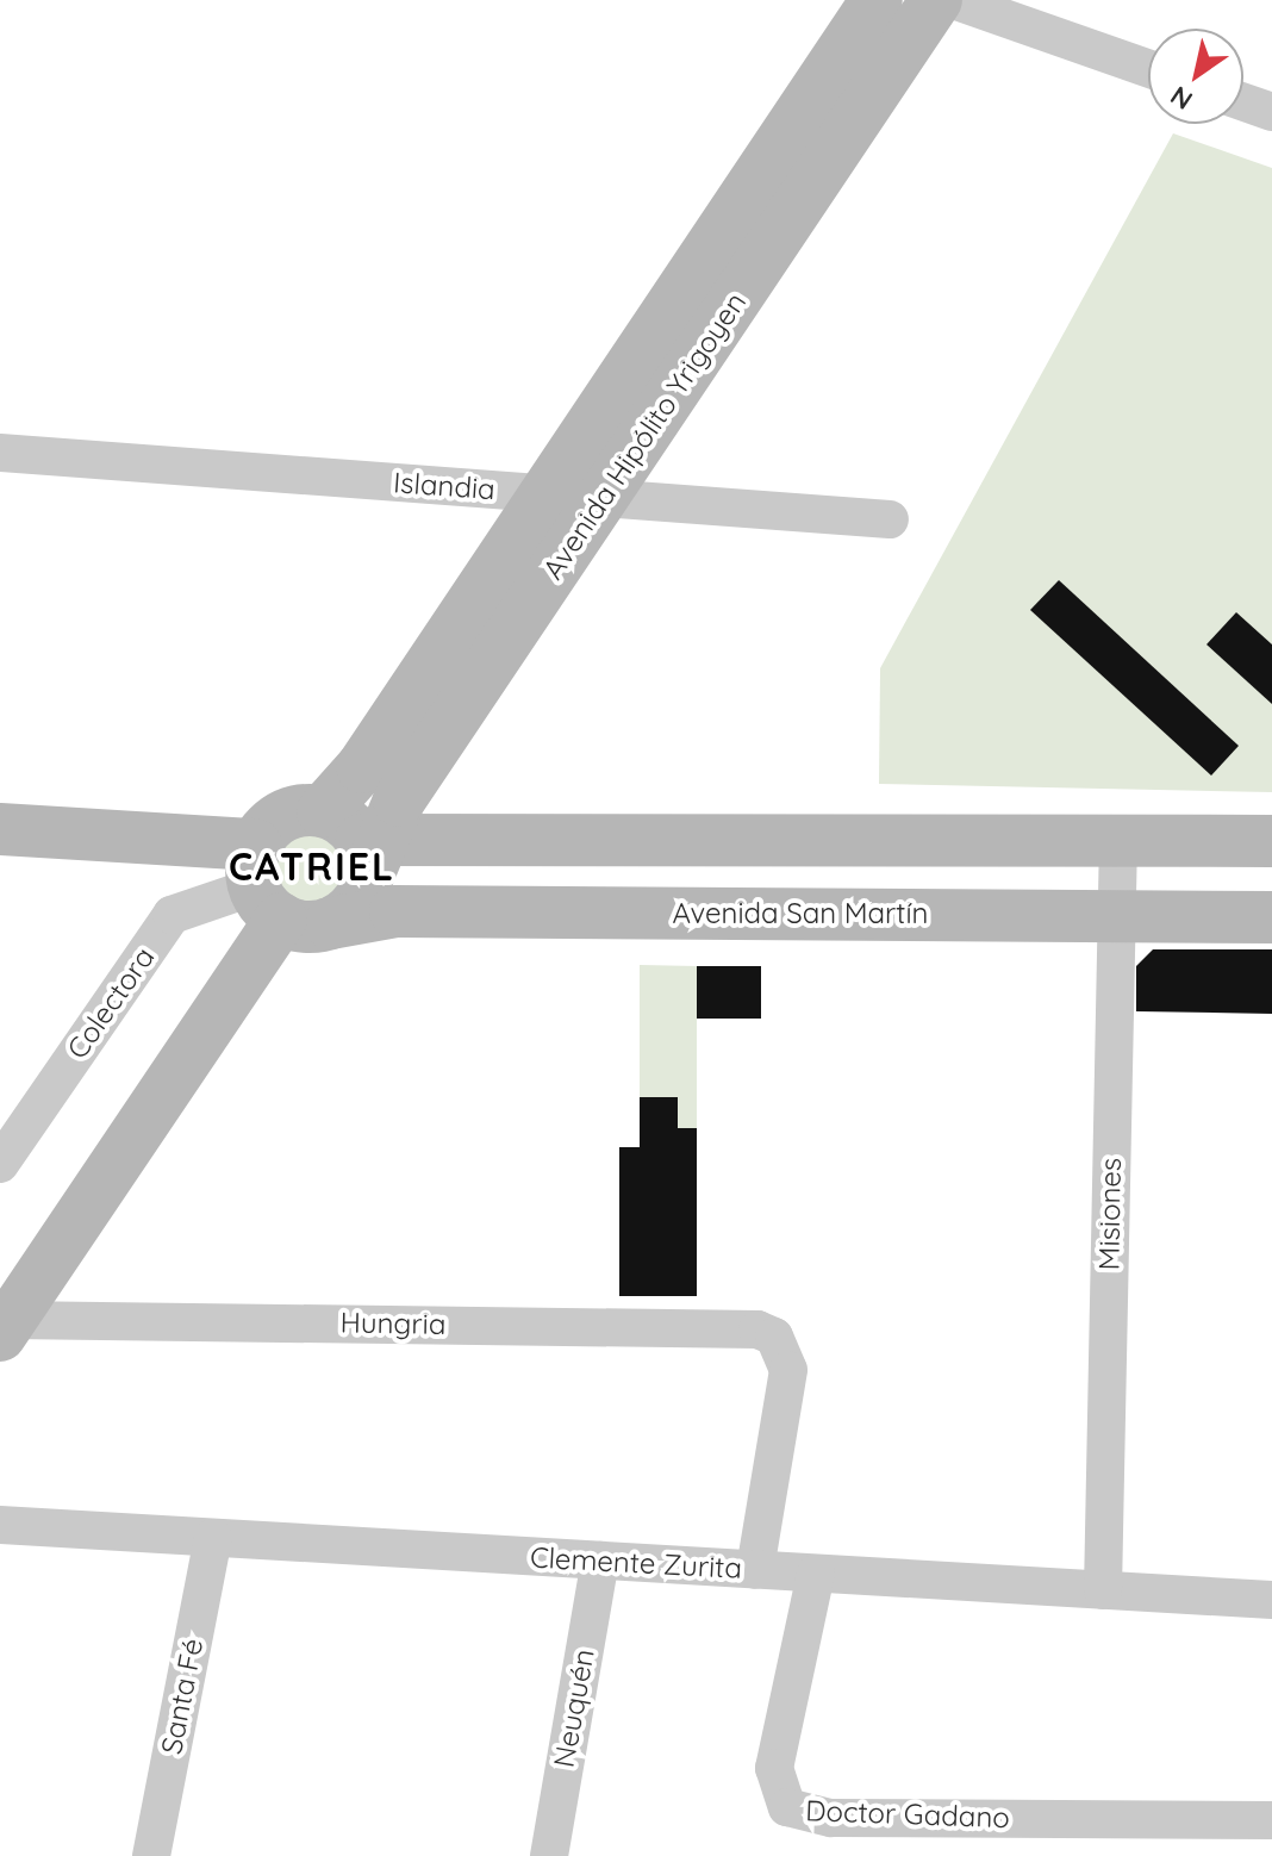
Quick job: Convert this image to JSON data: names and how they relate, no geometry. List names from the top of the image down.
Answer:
{
  "streets": {
    "main road": ["Avenida Hipólito Yrigoyen", "Avenida San Martín"],
    "street": [
      "Islandia",
      "Colectora",
      "Misiones",
      "Hungria",
      "Clemente Zurita",
      "Santa Fé",
      "Neuquén",
      "Doctor Gadano"
    ]
  },
  "crossings": [
    ["Avenida Hipólito Yrigoyen", "Islandia"],
    ["Avenida San Martín", "Colectora"],
    ["Avenida San Martín", "Misiones"],
    ["Misiones", "Clemente Zurita"],
    ["Hungria", "Clemente Zurita"],
    ["Clemente Zurita", "Santa Fé"],
    ["Clemente Zurita", "Neuquén"],
    ["Clemente Zurita", "Doctor Gadano"]
  ],
  "districts": ["CATRIEL"],
  "north": "bottom left"
}
